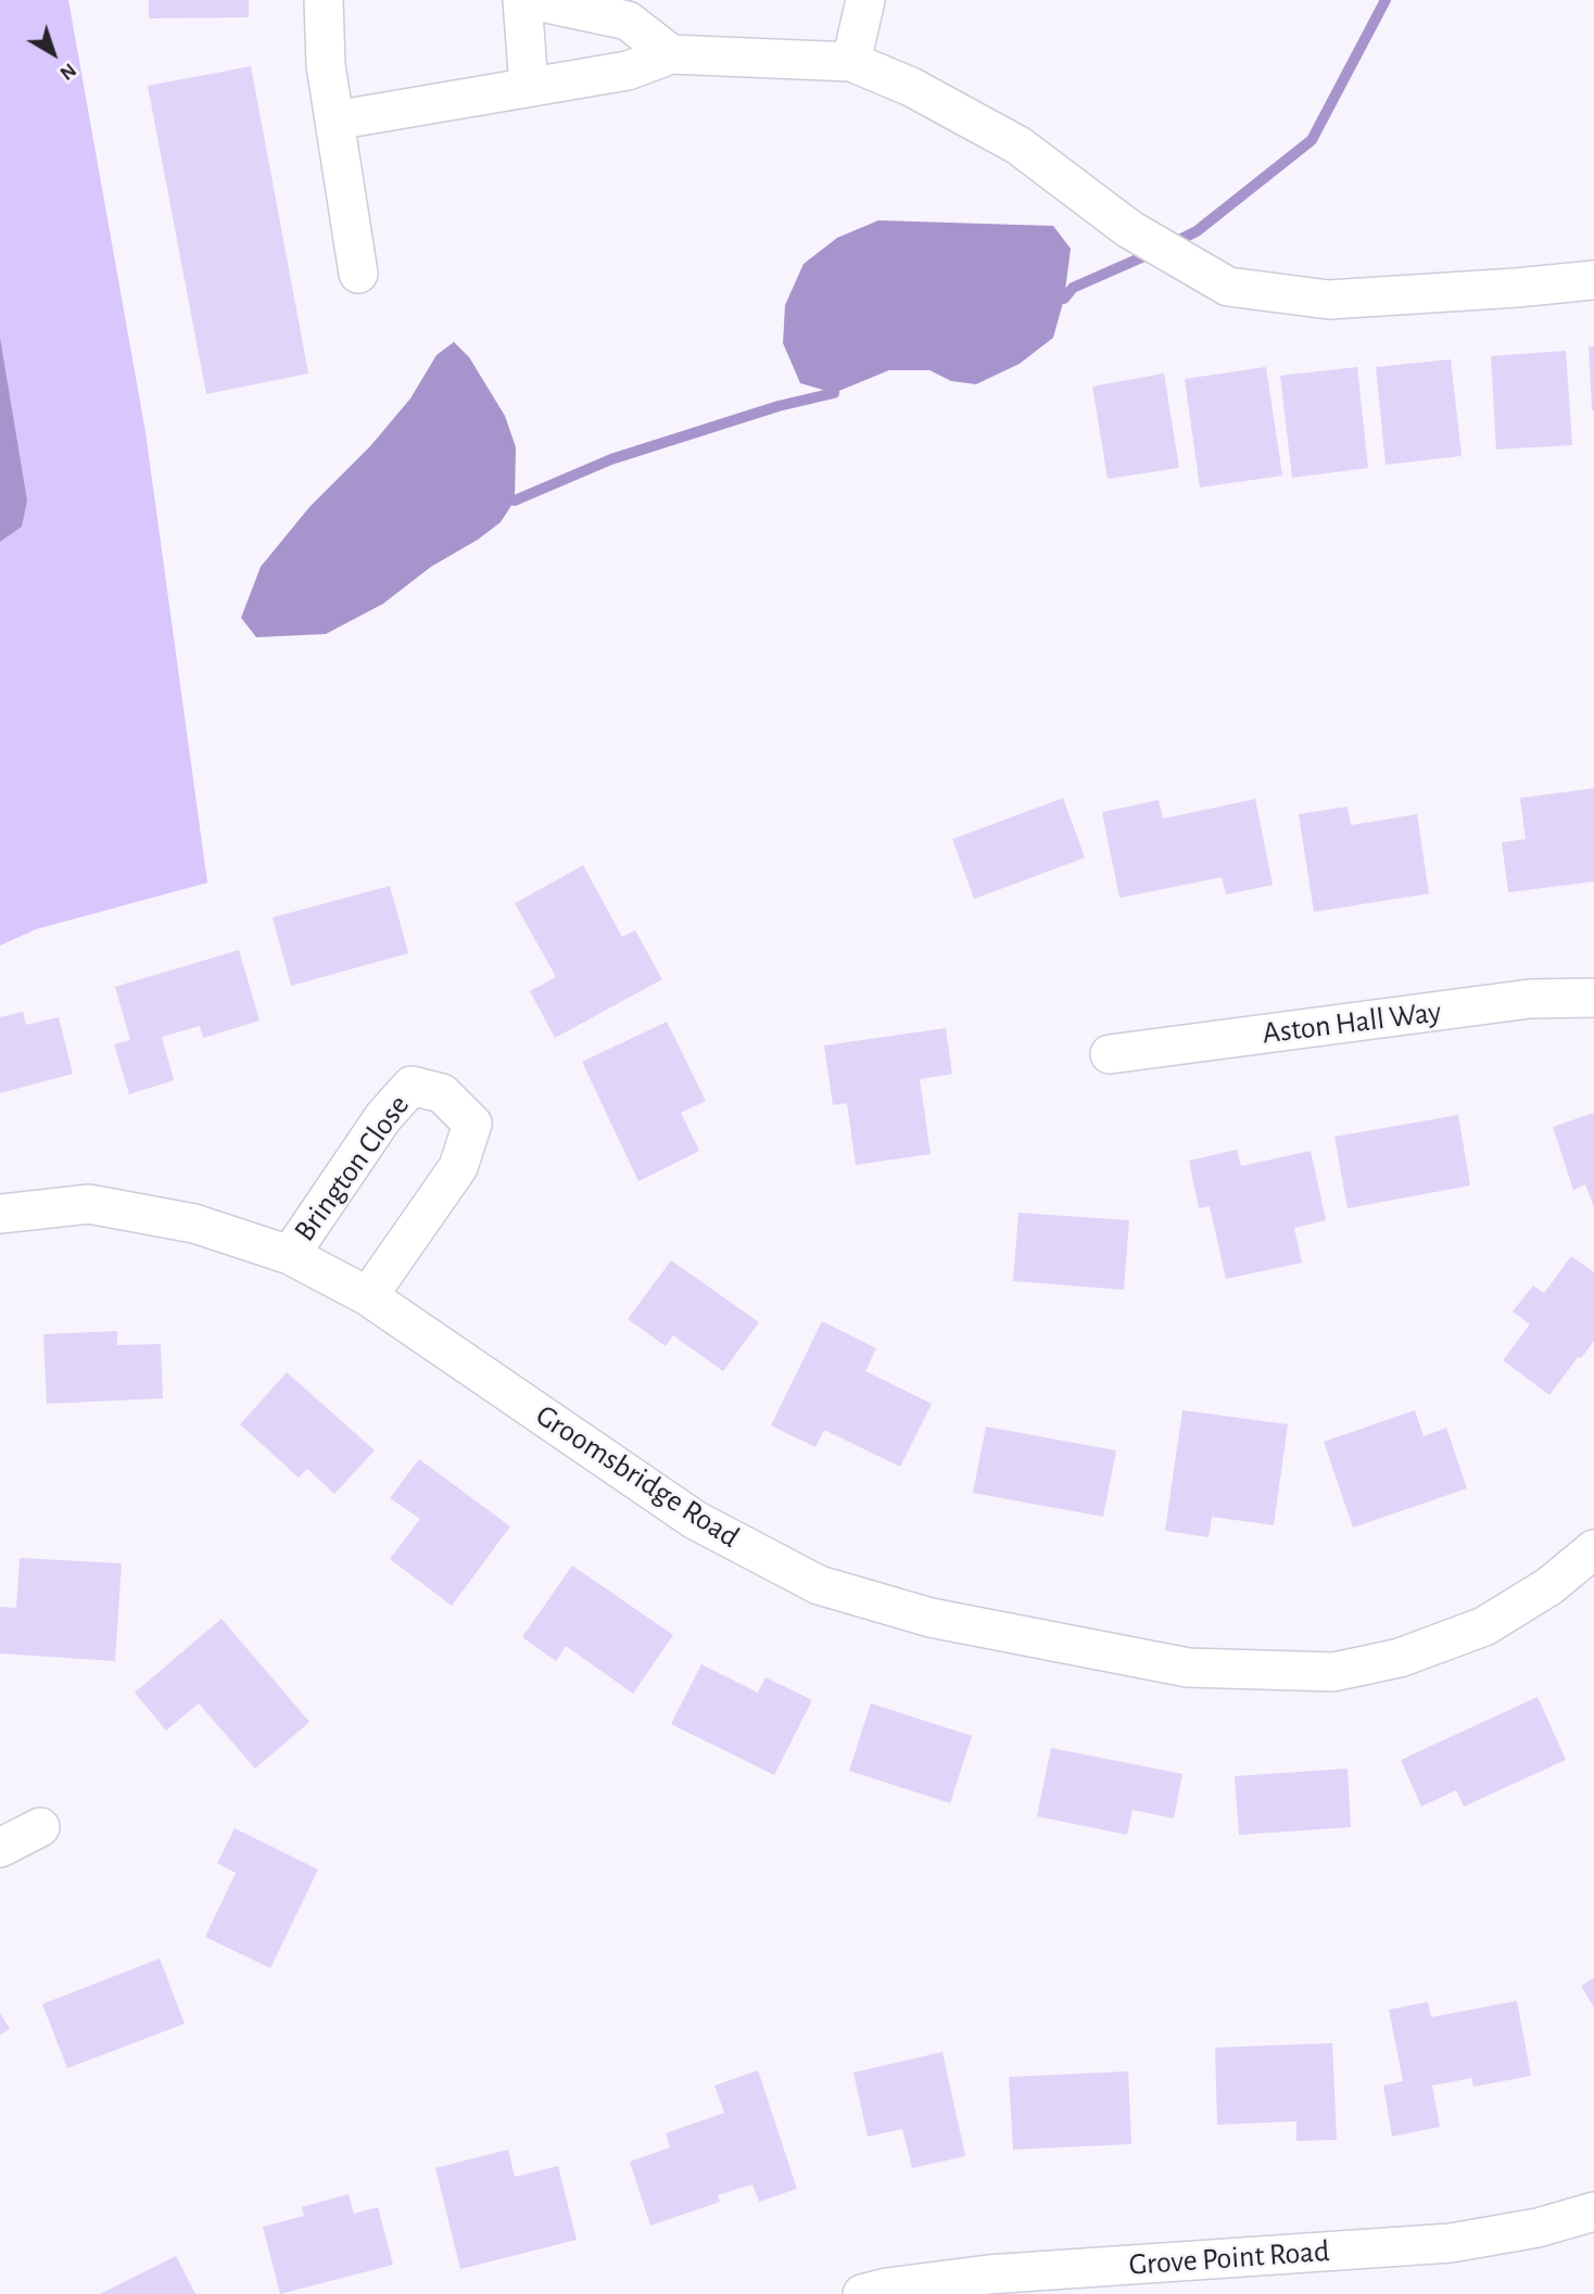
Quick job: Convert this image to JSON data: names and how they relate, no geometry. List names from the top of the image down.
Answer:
{
  "streets": {
    "street": [
      "Aston Hall Way",
      "Brington Close",
      "Groomsbridge Road",
      "Grove Point Road"
    ]
  },
  "crossings": [
    ["Brington Close", "Groomsbridge Road"]
  ],
  "north": "bottom right"
}
